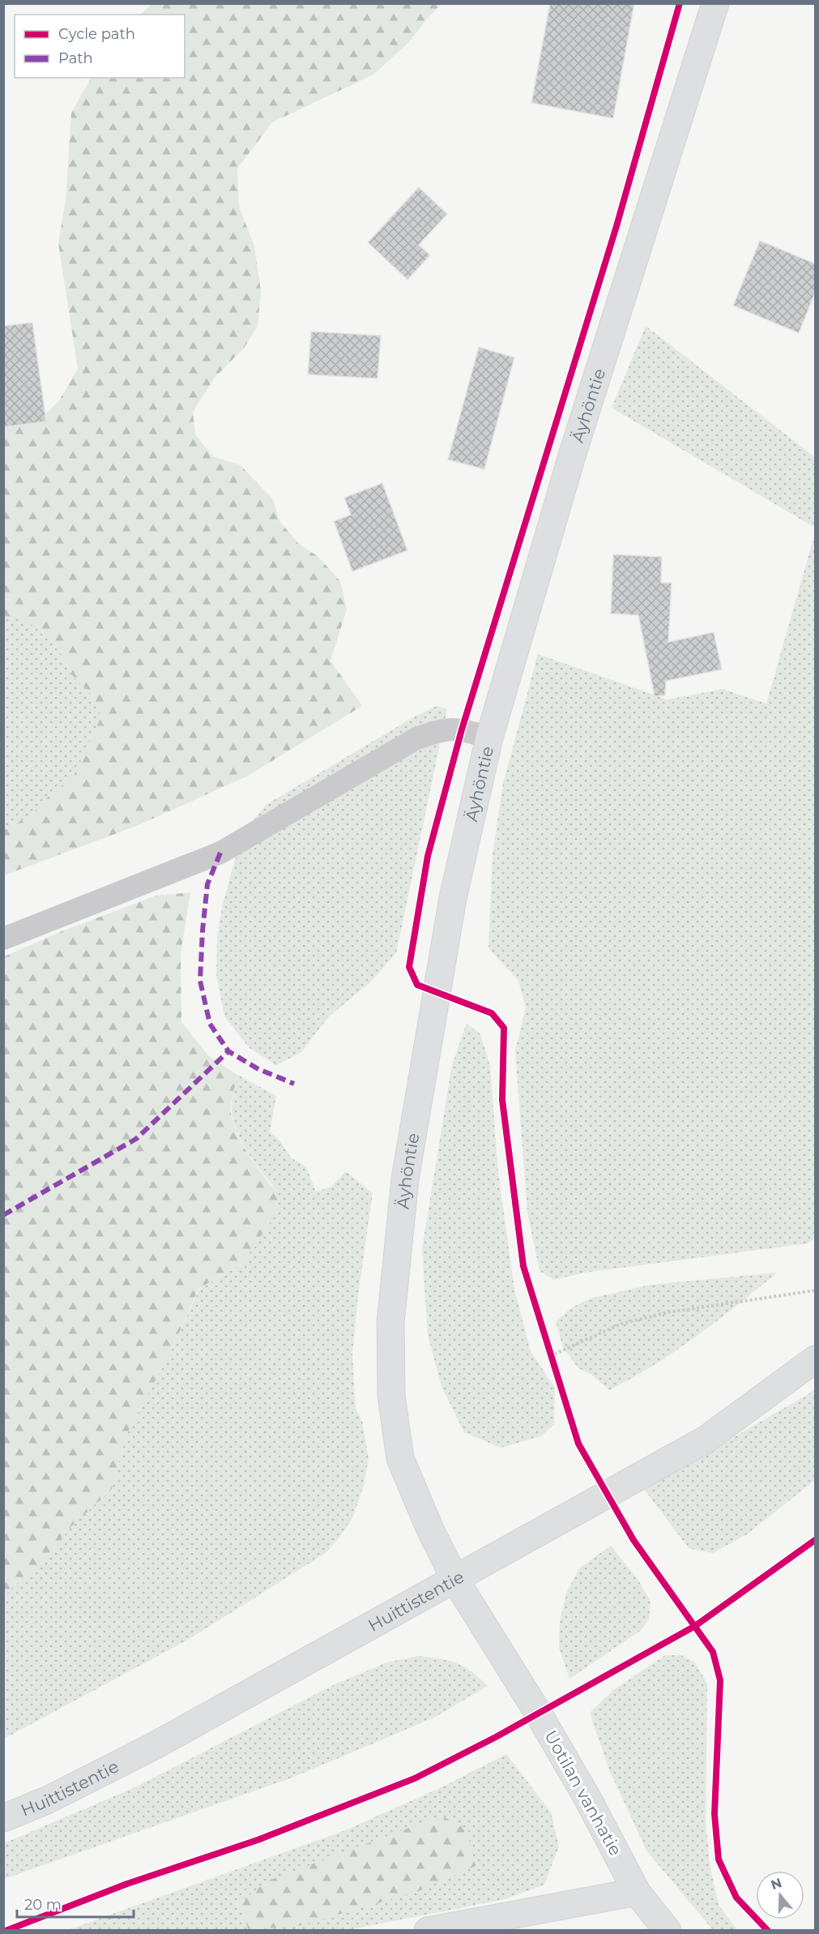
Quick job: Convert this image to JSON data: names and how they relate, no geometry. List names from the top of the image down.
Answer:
{
  "streets": {
    "main road": ["Äyhöntie", "Huittistentie", "Uotilan vanhatie"]
  },
  "crossings": [
    ["Äyhöntie", "Huittistentie"],
    ["Äyhöntie", "Uotilan vanhatie"],
    ["Huittistentie", "Uotilan vanhatie"]
  ],
  "legend": ["Cycle path", "Path"],
  "scale_bar": "20 m",
  "north": "top"
}
